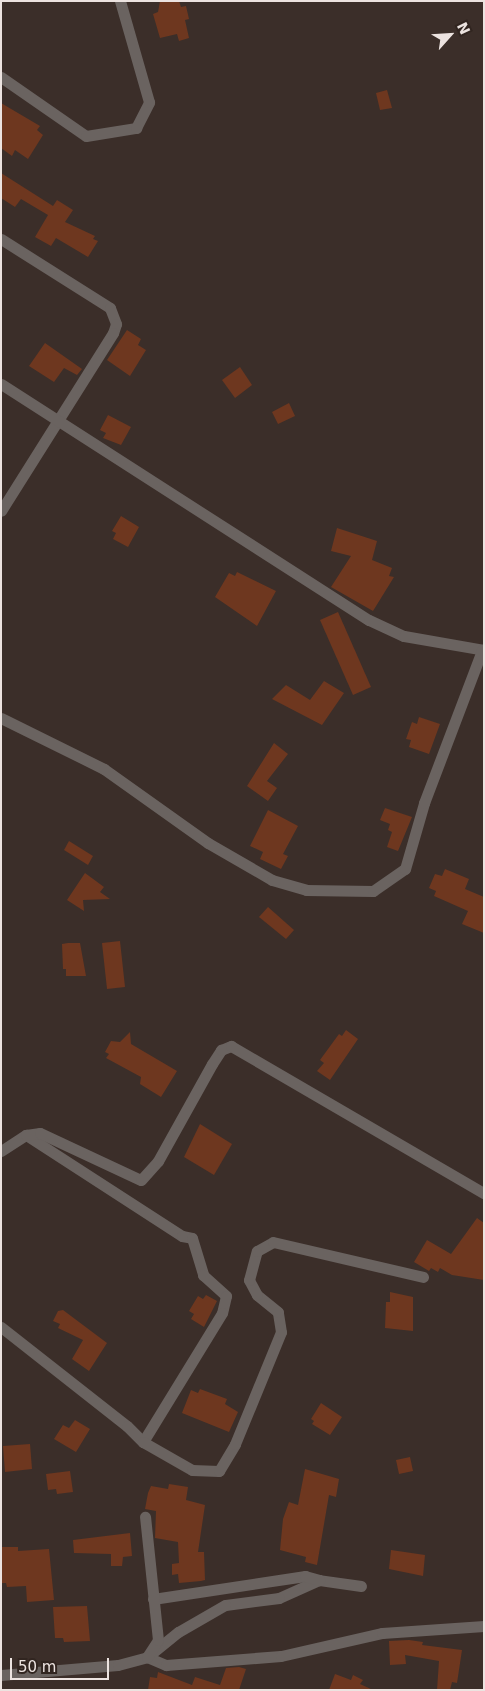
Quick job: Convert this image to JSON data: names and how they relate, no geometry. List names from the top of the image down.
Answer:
{
  "scale_bar": "50 m",
  "north": "top right"
}
